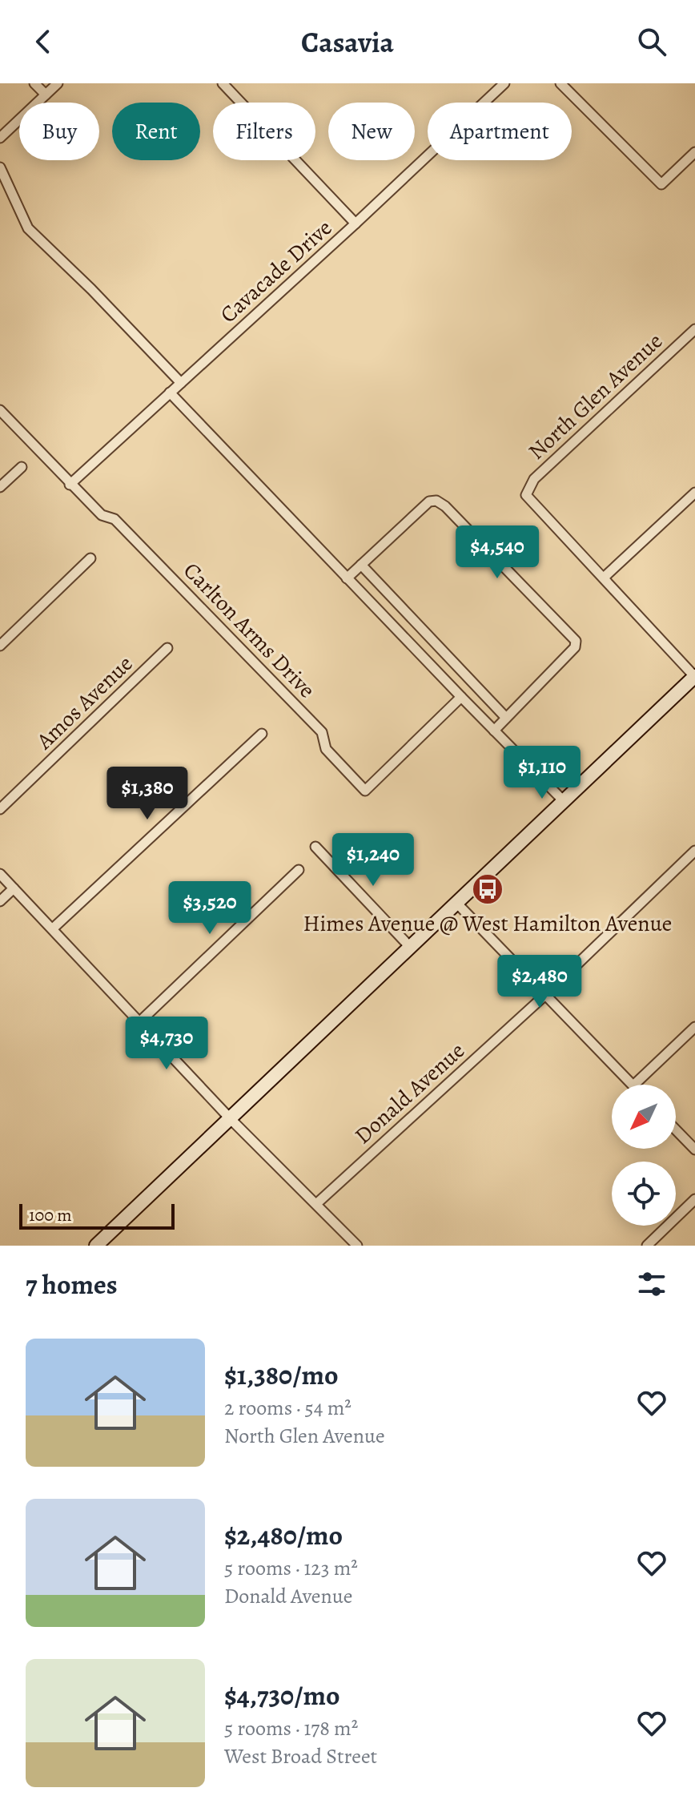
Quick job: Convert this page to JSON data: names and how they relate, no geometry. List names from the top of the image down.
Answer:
{
  "streets": {
    "street": [
      "Cavacade Drive",
      "North Glen Avenue",
      "Carlton Arms Drive",
      "Amos Avenue",
      "Donald Avenue"
    ]
  },
  "crossings": [
    ["Cavacade Drive", "Carlton Arms Drive"]
  ],
  "places": {
    "bus stop": ["Himes Avenue @ West Hamilton Avenue"]
  },
  "scale_bar": "100 m",
  "north": "bottom left",
  "page": {
    "header": "Casavia",
    "chip": [
      "Buy",
      "Rent",
      "Filters",
      "New",
      "Apartment"
    ],
    "price": [
      "$4,540",
      "$1,110",
      "$1,380",
      "$1,240",
      "$3,520",
      "$2,480",
      "$4,730"
    ],
    "scale": "100 m",
    "heading": "7 homes",
    "list": [
      {
        "name": "$1,380/mo",
        "note": "2 rooms · 54 m² · North Glen Avenue"
      },
      {
        "name": "$2,480/mo",
        "note": "5 rooms · 123 m² · Donald Avenue"
      },
      {
        "name": "$4,730/mo",
        "note": "5 rooms · 178 m² · West Broad Street"
      }
    ]
  }
}
